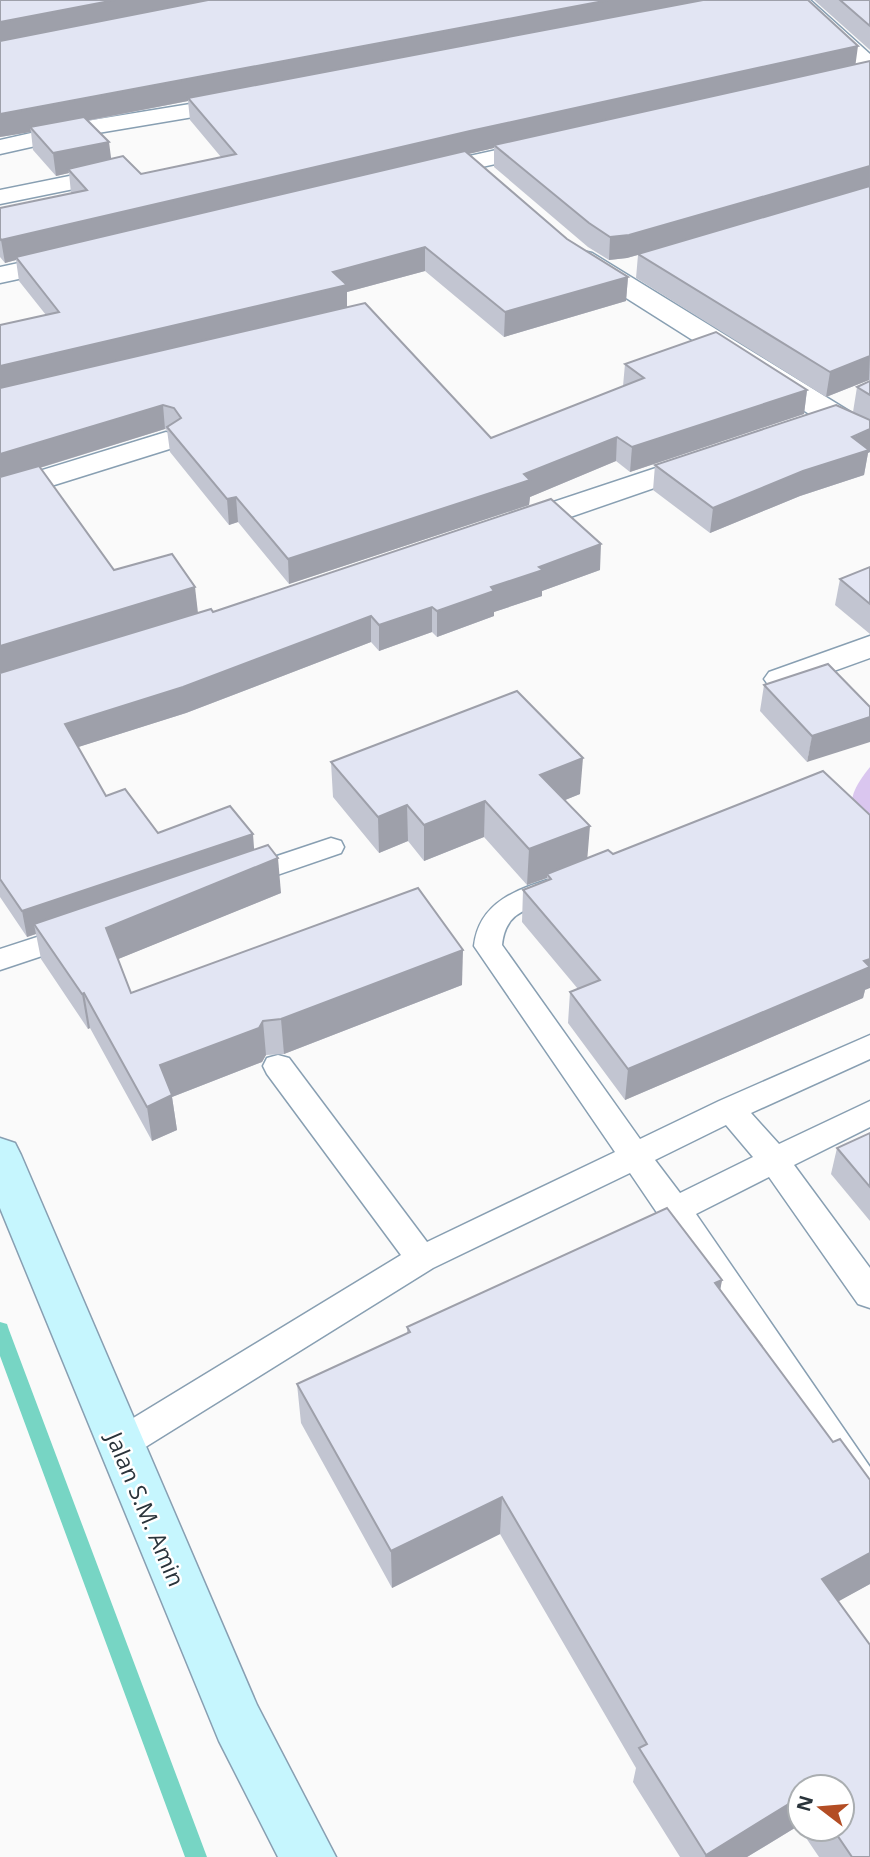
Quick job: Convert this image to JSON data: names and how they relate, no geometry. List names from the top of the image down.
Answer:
{
  "streets": {
    "street": ["Jalan S.M. Amin"]
  },
  "north": "left"
}
